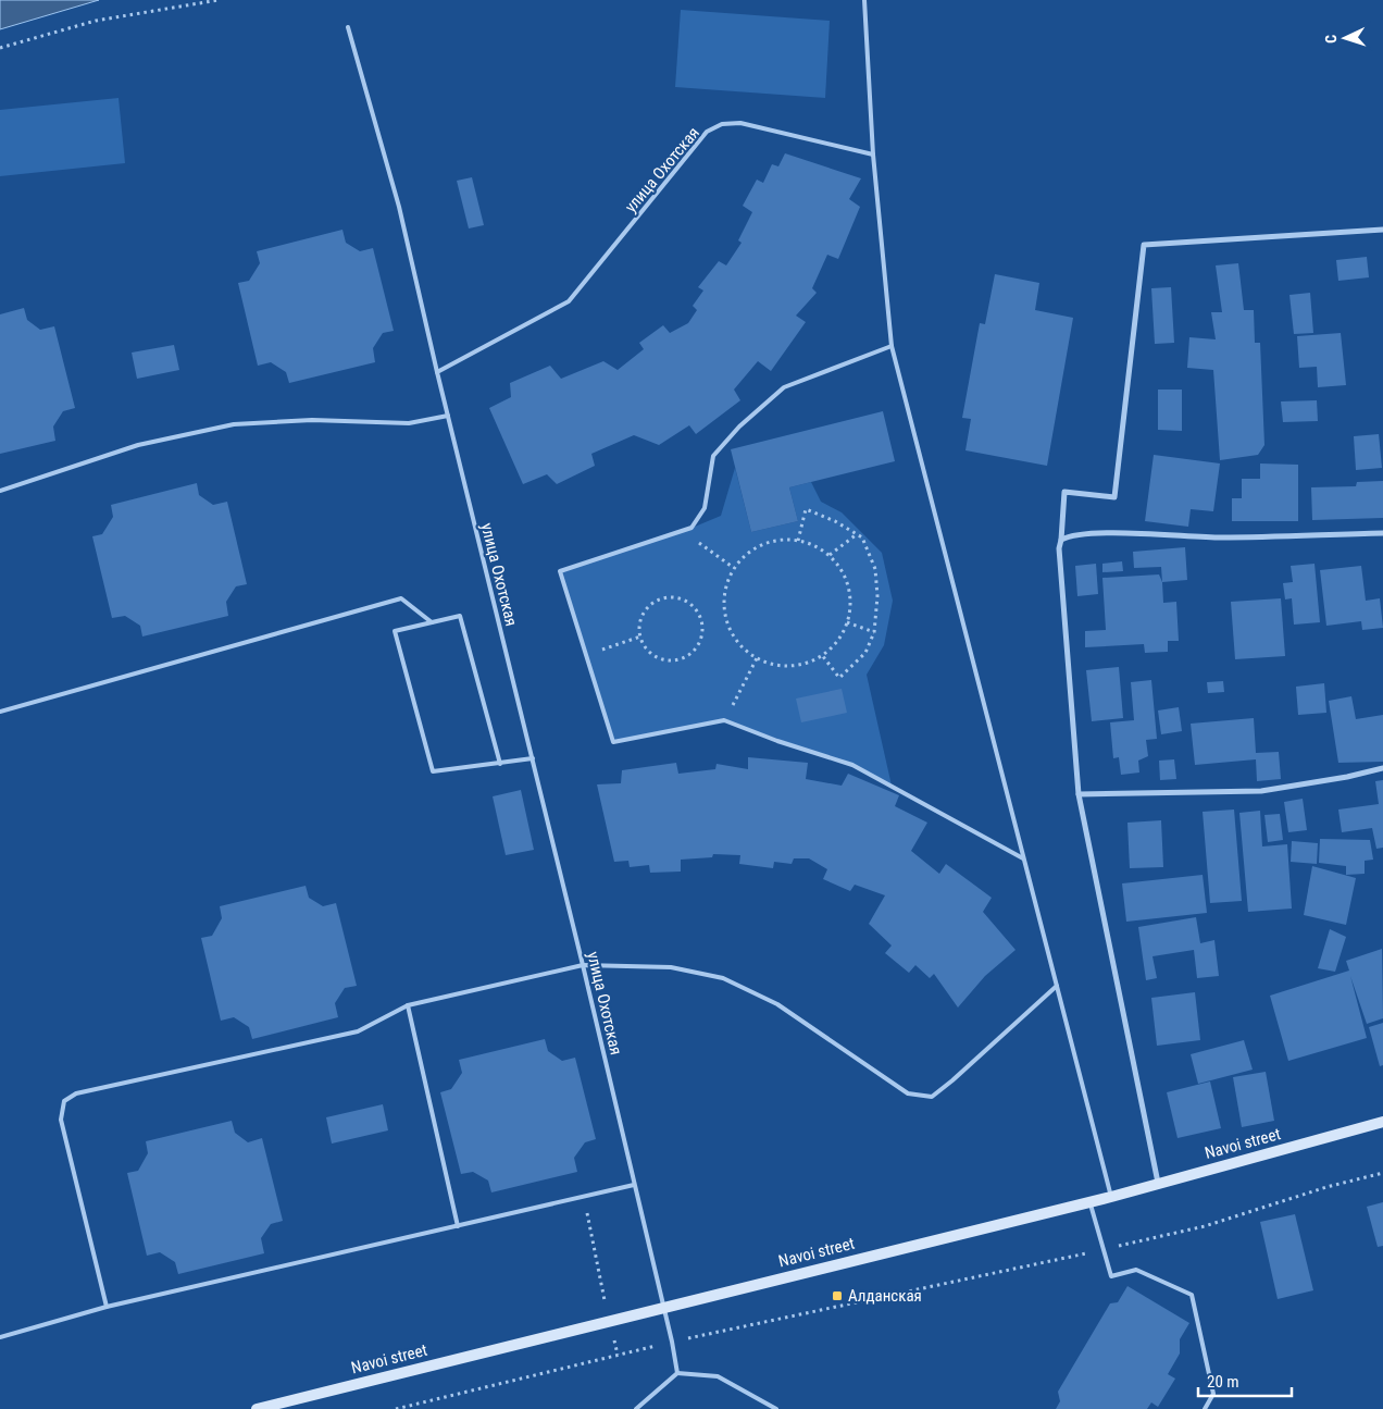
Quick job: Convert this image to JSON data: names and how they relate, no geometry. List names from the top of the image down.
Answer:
{
  "streets": {
    "street": ["Navoi street"],
    "lane": ["улица Охотская"]
  },
  "crossings": [
    ["улица Охотская", "Navoi street"]
  ],
  "places": {
    "transit": ["Алданская"]
  },
  "scale_bar": "20 m",
  "north": "left"
}
